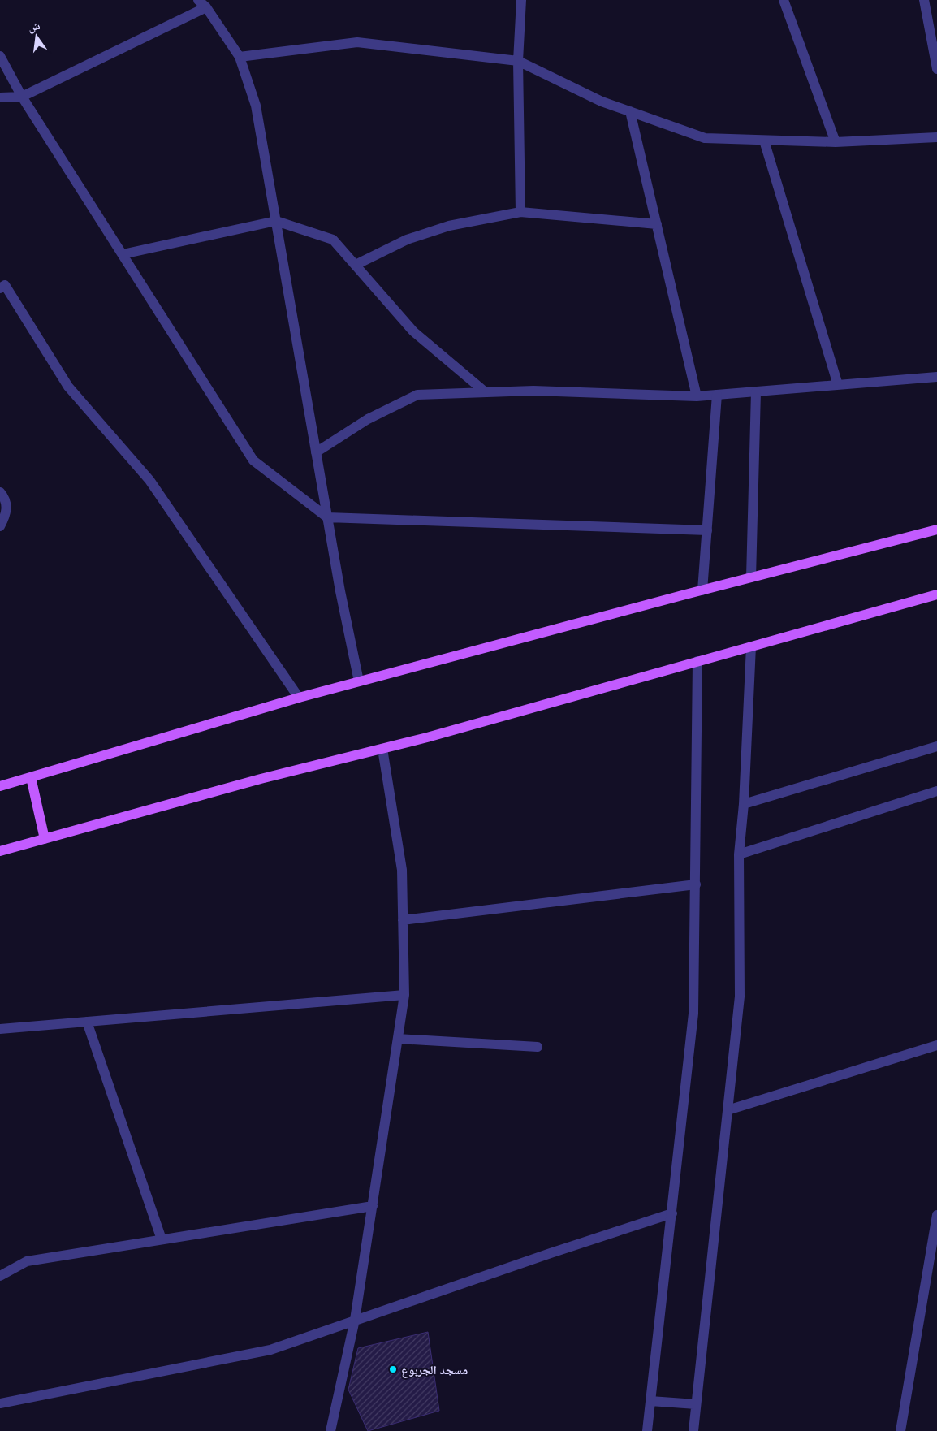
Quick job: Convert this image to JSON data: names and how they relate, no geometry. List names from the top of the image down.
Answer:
{
  "places": ["مسجد الجربوع"],
  "north": "top"
}
